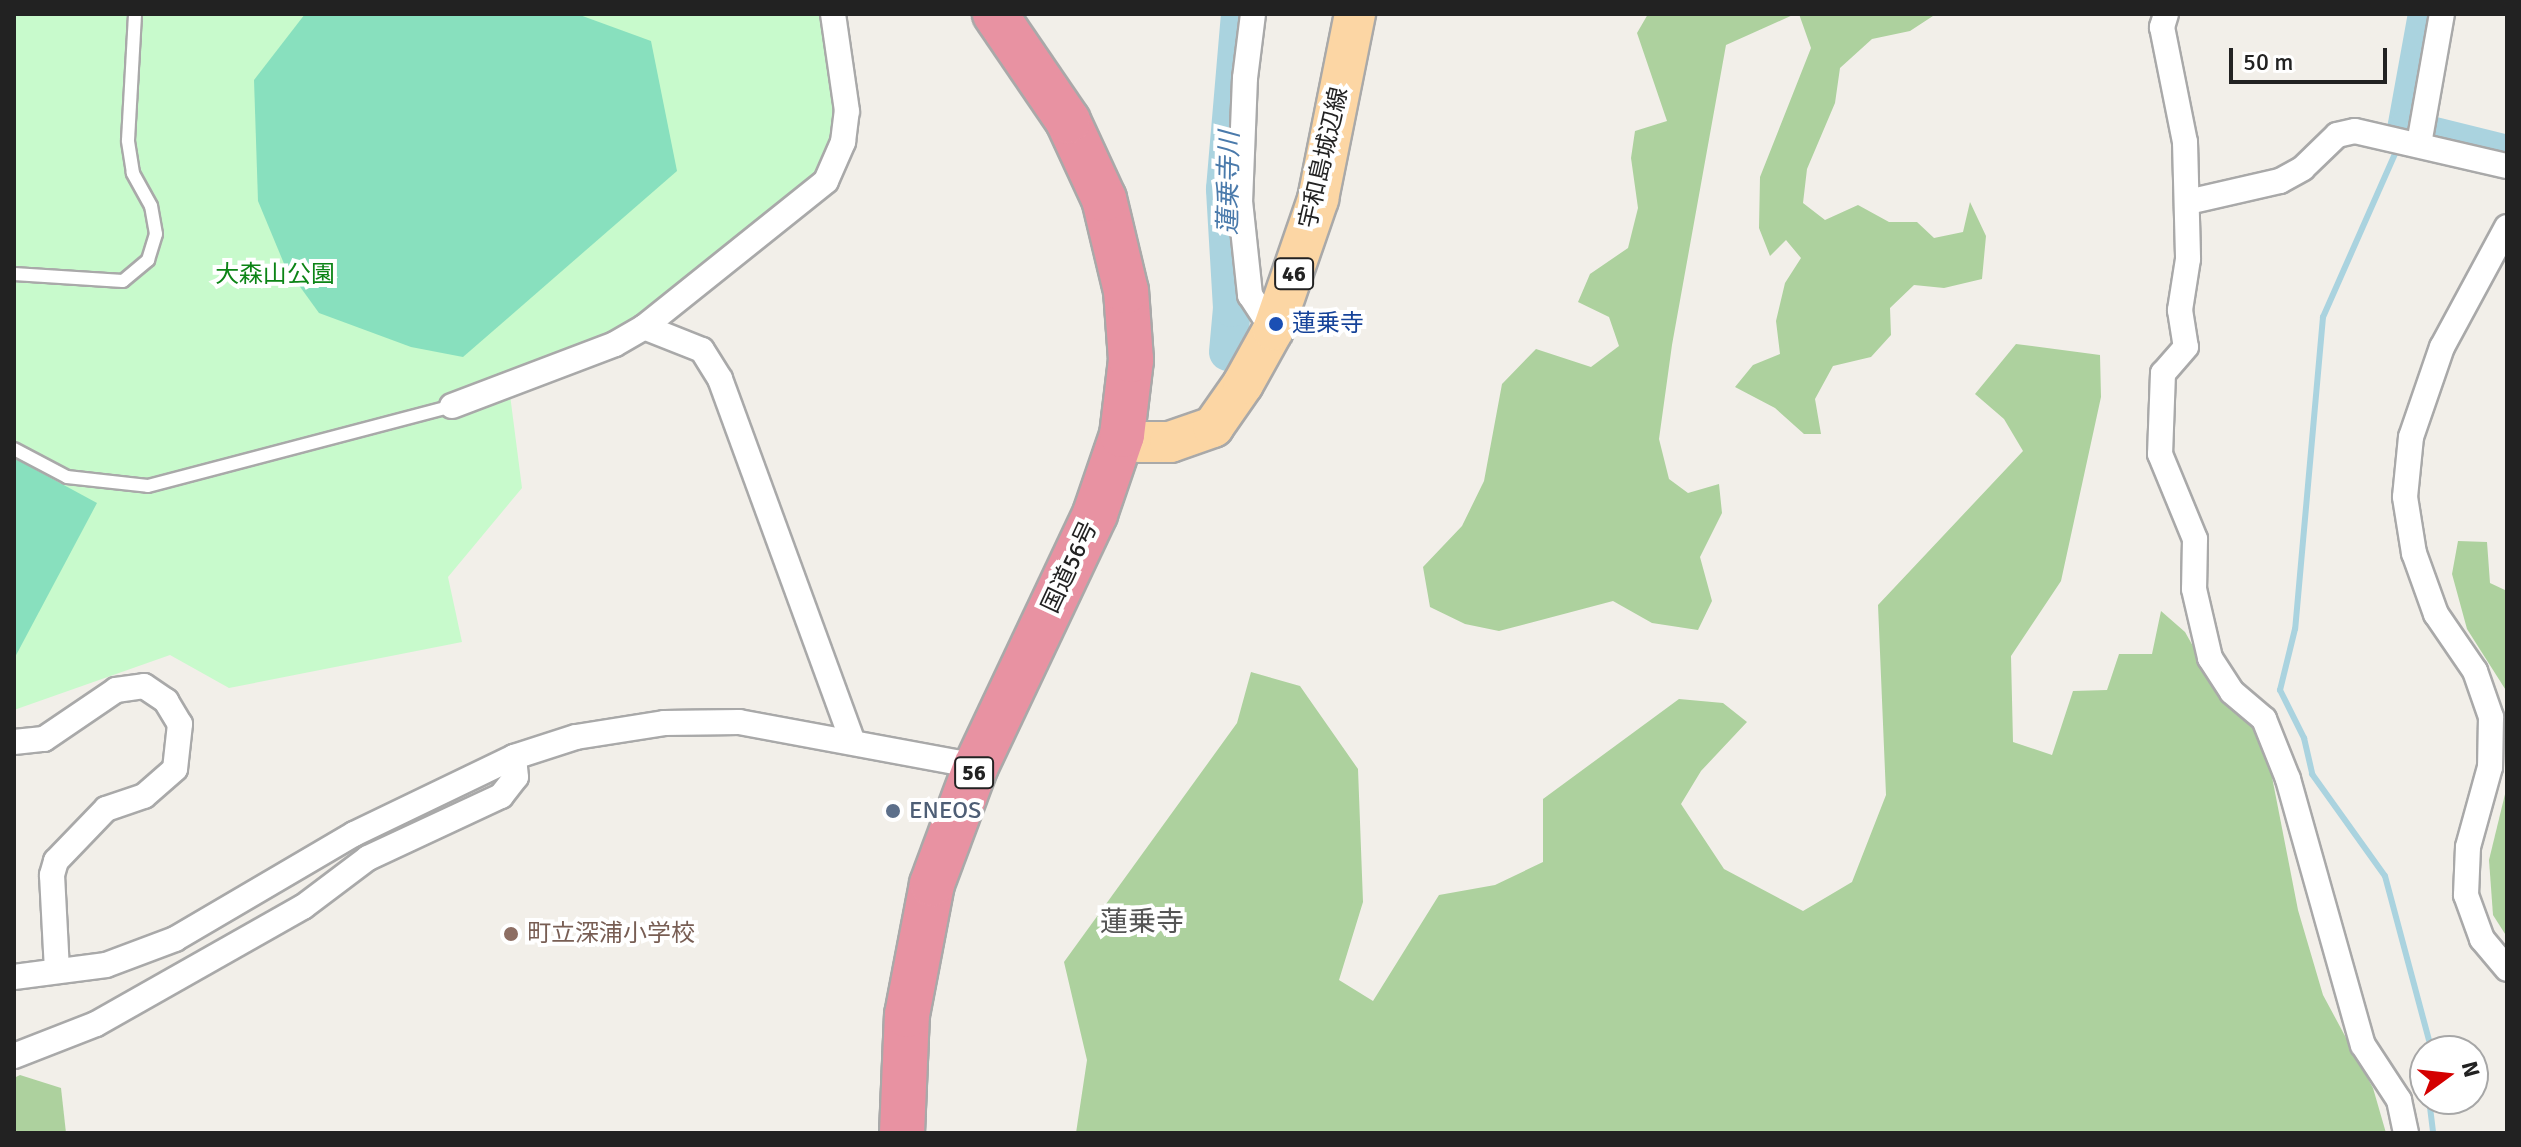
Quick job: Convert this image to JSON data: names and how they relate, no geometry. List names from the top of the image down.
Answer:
{
  "streets": {
    "highway": ["国道56号", "56"],
    "main road": ["宇和島城辺線", "46"]
  },
  "crossings": [
    ["宇和島城辺線", "国道56号"]
  ],
  "districts": ["蓮乗寺"],
  "water": ["蓮乗寺川"],
  "parks": ["大森山公園"],
  "places": ["蓮乗寺", "ENEOS", "町立深浦小学校"],
  "scale_bar": "50 m",
  "north": "right"
}
